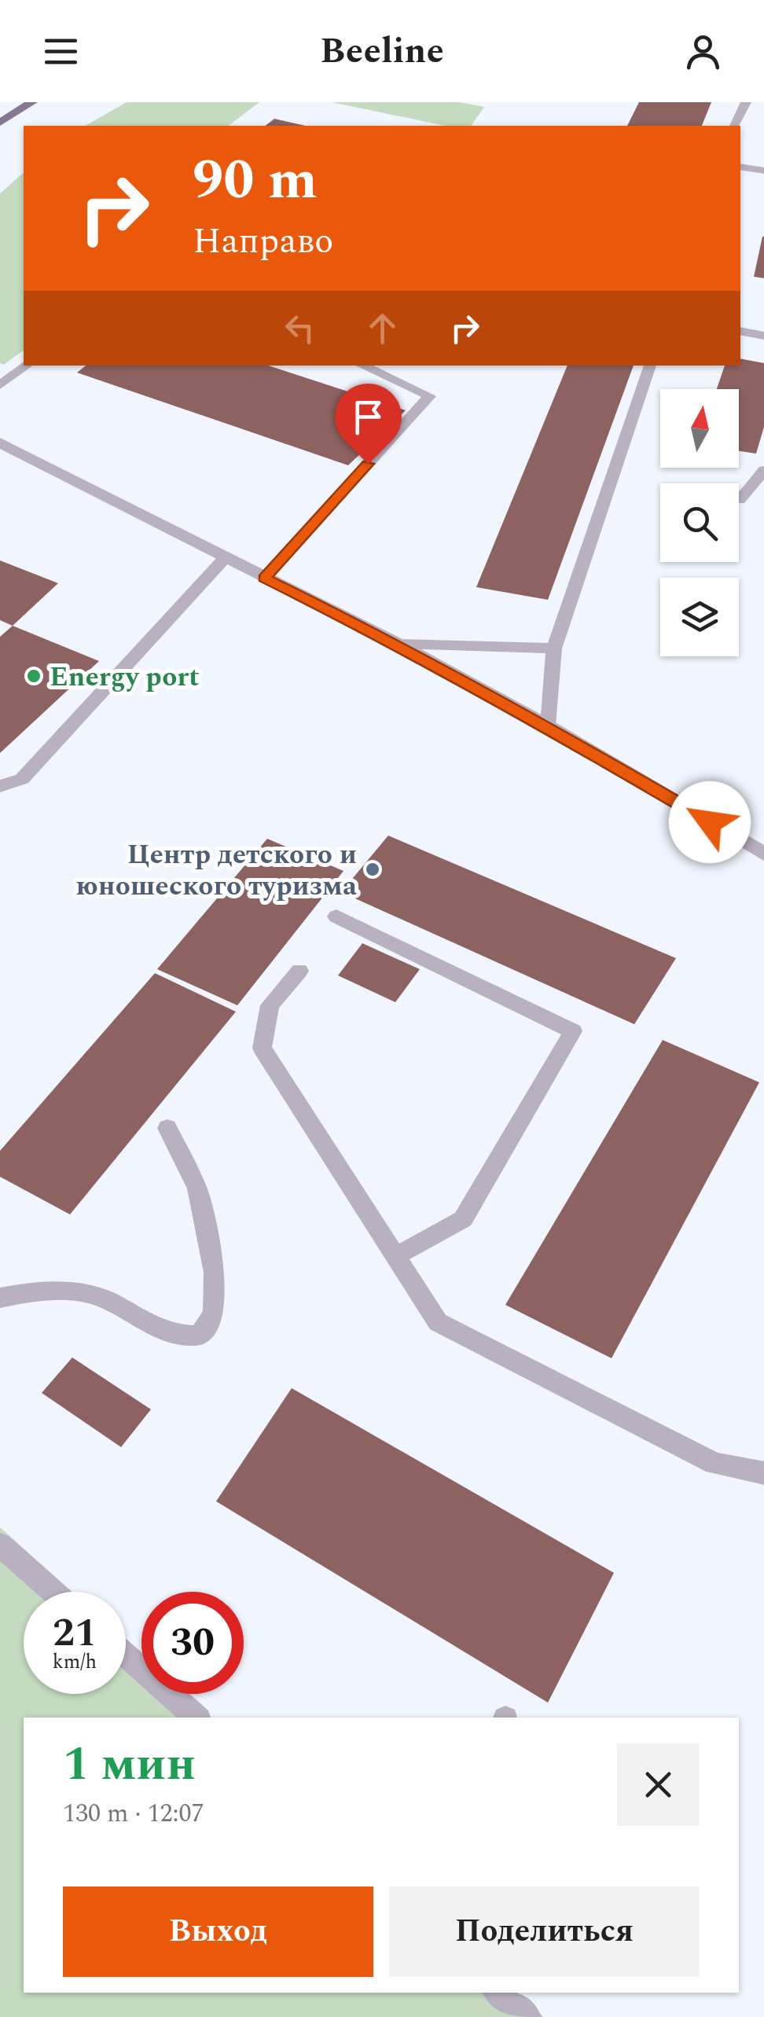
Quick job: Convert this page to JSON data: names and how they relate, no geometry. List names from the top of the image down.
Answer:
{
  "places": ["Energy port", "Центр детского и юношеского туризма"],
  "north": "top",
  "page": {
    "header": "Beeline",
    "turn": ["90 m", "Направо"],
    "speed": "21 km/h",
    "limit": "30",
    "heading": ["1 мин", "130 m · 12:07"],
    "buttons": ["Выход", "Поделиться"]
  }
}
